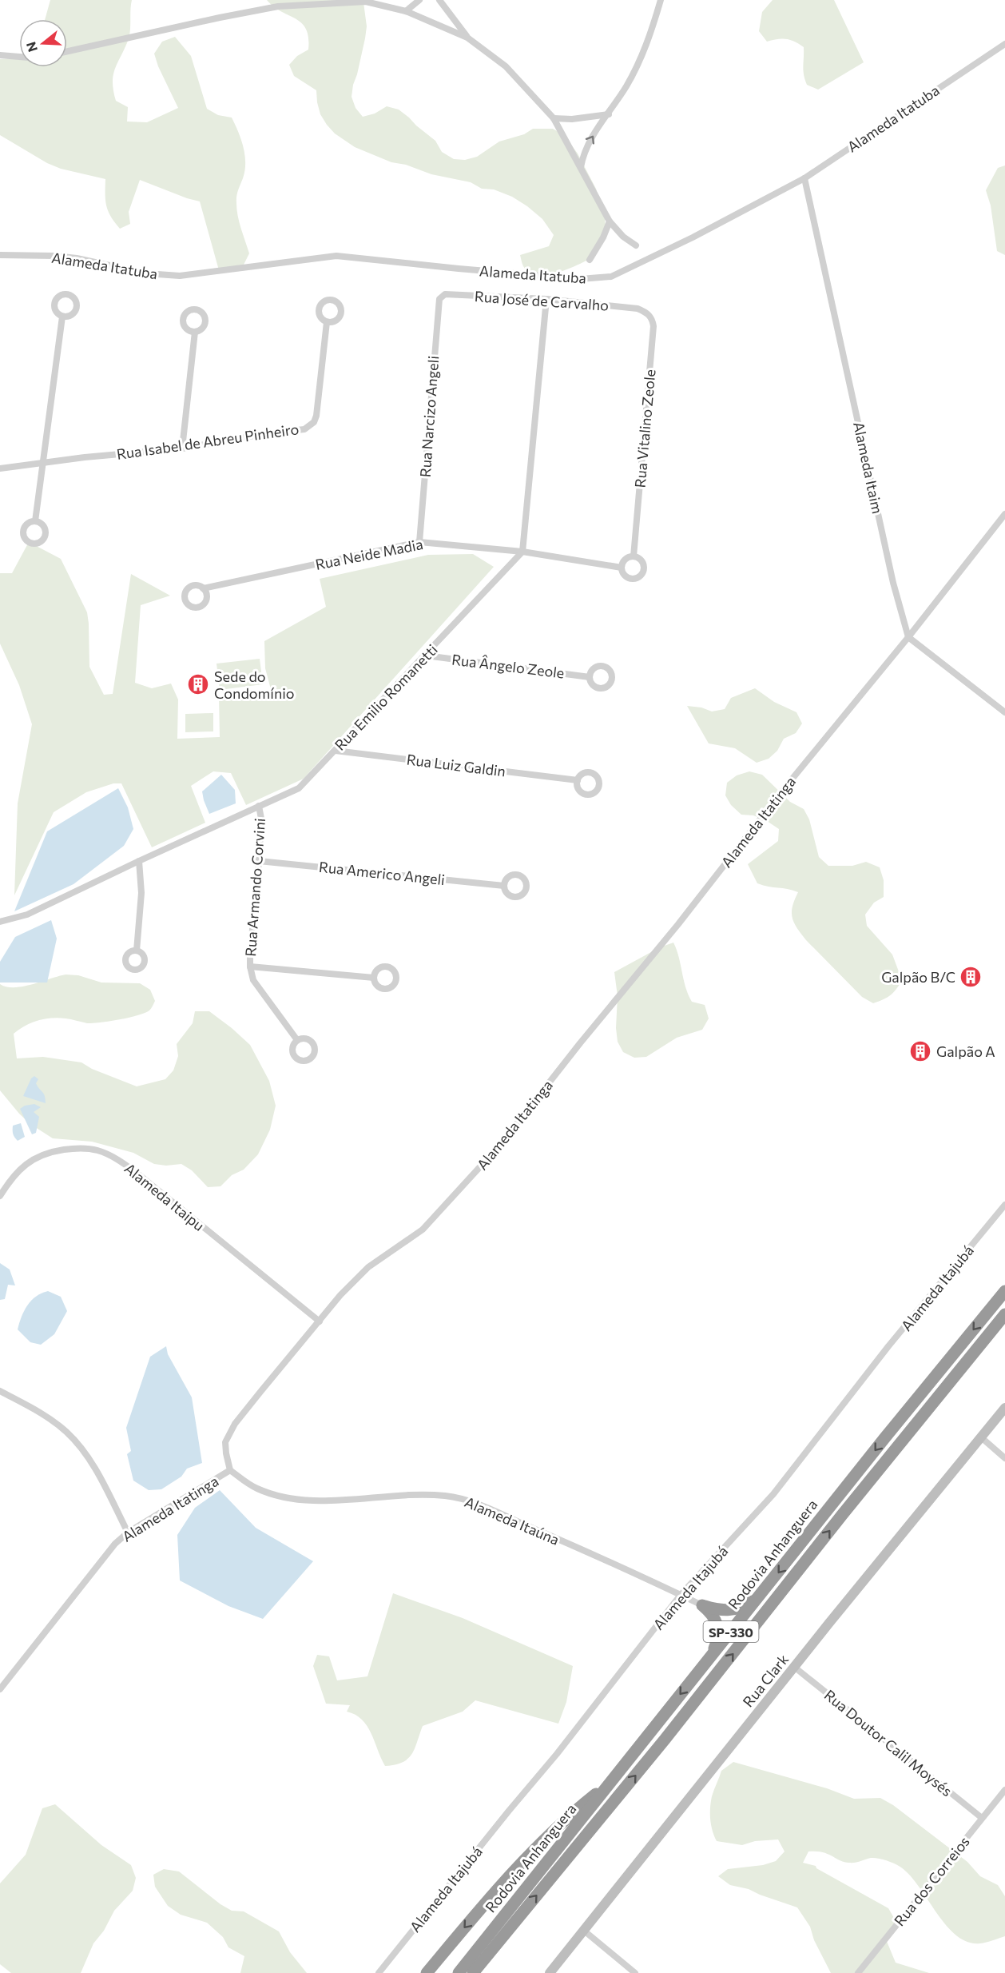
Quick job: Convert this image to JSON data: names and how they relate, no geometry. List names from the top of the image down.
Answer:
{
  "streets": {
    "highway": ["Rodovia Anhanguera", "SP-330"],
    "street": [
      "Alameda Itatuba",
      "Rua José de Carvalho",
      "Rua Narcizo Angeli",
      "Rua Vitalino Zeole",
      "Rua Isabel de Abreu Pinheiro",
      "Alameda Itaim",
      "Rua Neide Madia",
      "Rua Ângelo Zeole",
      "Rua Emilio Romanetti",
      "Rua Luiz Galdin",
      "Alameda Itatinga",
      "Rua Americo Angeli",
      "Rua Armando Corvini",
      "Alameda Itaipu",
      "Alameda Itajubá",
      "Alameda Itaúna",
      "Rua Clark",
      "Rua Doutor Calil Moysés",
      "Rua dos Correios"
    ]
  },
  "crossings": [
    ["Alameda Itatuba", "Alameda Itaim"],
    ["Rua José de Carvalho", "Rua Narcizo Angeli"],
    ["Rua José de Carvalho", "Rua Vitalino Zeole"],
    ["Rua Narcizo Angeli", "Rua Neide Madia"],
    ["Rua Vitalino Zeole", "Rua Neide Madia"],
    ["Alameda Itaim", "Alameda Itatinga"],
    ["Rua Neide Madia", "Rua Emilio Romanetti"],
    ["Rua Ângelo Zeole", "Rua Emilio Romanetti"],
    ["Rua Emilio Romanetti", "Rua Luiz Galdin"],
    ["Rua Emilio Romanetti", "Rua Armando Corvini"],
    ["Alameda Itatinga", "Alameda Itaipu"],
    ["Alameda Itatinga", "Alameda Itaúna"],
    ["Rua Americo Angeli", "Rua Armando Corvini"],
    ["Alameda Itajubá", "Alameda Itaúna"],
    ["Rua Clark", "Rua Doutor Calil Moysés"],
    ["Rua Doutor Calil Moysés", "Rua dos Correios"]
  ],
  "places": {
    "building": ["Sede do Condomínio", "Galpão B/C", "Galpão A"]
  },
  "north": "left"
}
